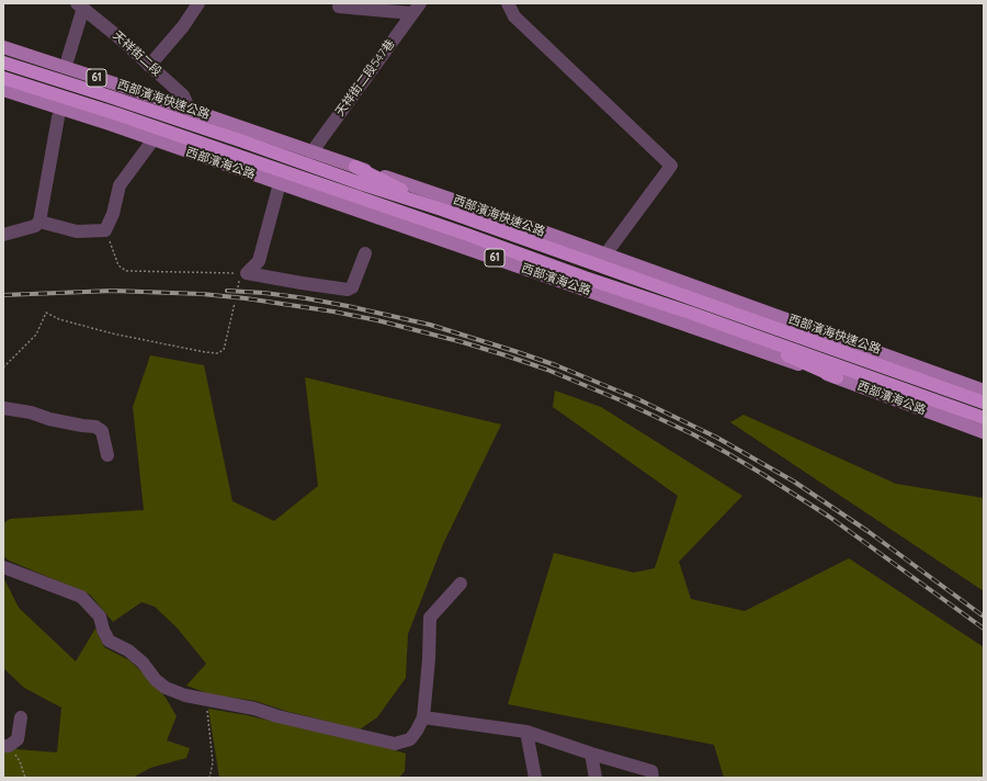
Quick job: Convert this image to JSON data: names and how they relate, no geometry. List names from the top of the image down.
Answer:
{
  "streets": {
    "highway": ["61", "西部濱海快速公路"],
    "main road": ["西部濱海公路"],
    "street": ["天祥街二段", "天祥街二段547巷"]
  },
  "crossings": [
    ["天祥街二段", "61"],
    ["61", "天祥街二段547巷"]
  ]
}
